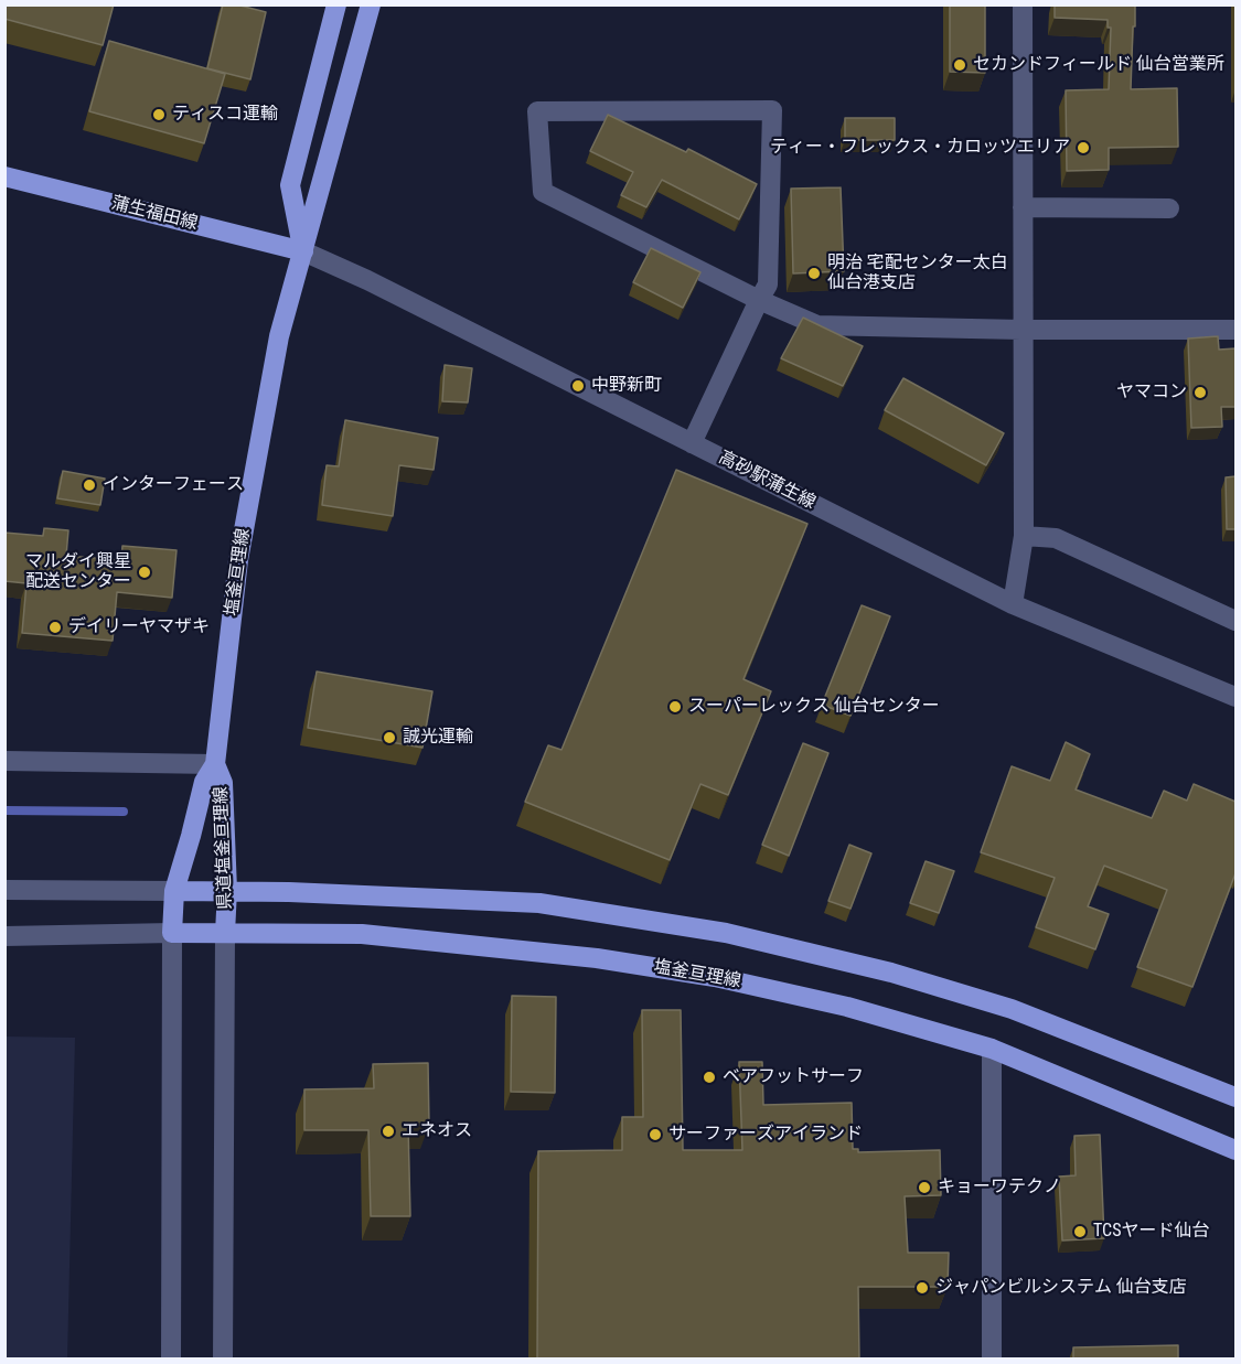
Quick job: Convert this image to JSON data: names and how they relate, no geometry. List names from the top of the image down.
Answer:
{
  "streets": {
    "main road": ["蒲生福田線", "塩釜亘理線", "県道塩釜亘理線"],
    "street": ["高砂駅蒲生線"]
  },
  "crossings": [
    ["蒲生福田線", "高砂駅蒲生線"],
    ["蒲生福田線", "塩釜亘理線"],
    ["高砂駅蒲生線", "塩釜亘理線"],
    ["塩釜亘理線", "県道塩釜亘理線"]
  ],
  "places": [
    "セカンドフィールド 仙台営業所",
    "ティスコ運輸",
    "ティー・フレックス・カロッツエリア",
    "明治 宅配センター太白 仙台港支店",
    "中野新町",
    "ヤマコン",
    "インターフェース",
    "マルダイ興星 配送センター",
    "デイリーヤマザキ",
    "スーパーレックス 仙台センター",
    "誠光運輸",
    "ベアフットサーフ",
    "エネオス",
    "サーファーズアイランド",
    "キョーワテクノ",
    "TCSヤード仙台",
    "ジャパンビルシステム 仙台支店"
  ]
}
